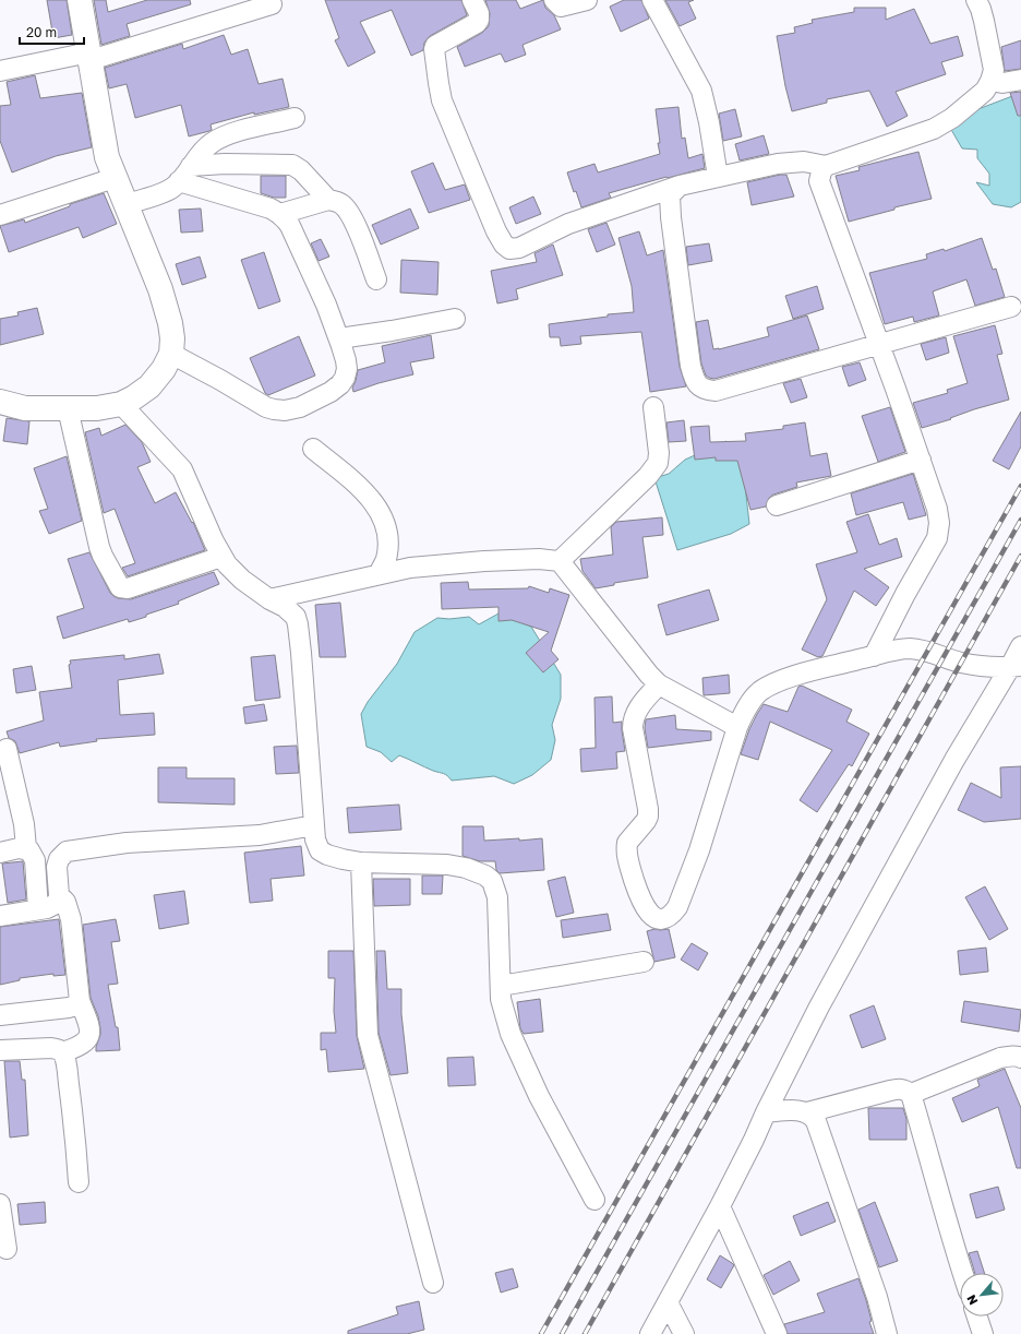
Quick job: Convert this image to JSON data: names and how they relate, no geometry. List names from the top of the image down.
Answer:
{
  "scale_bar": "20 m",
  "north": "bottom left"
}
